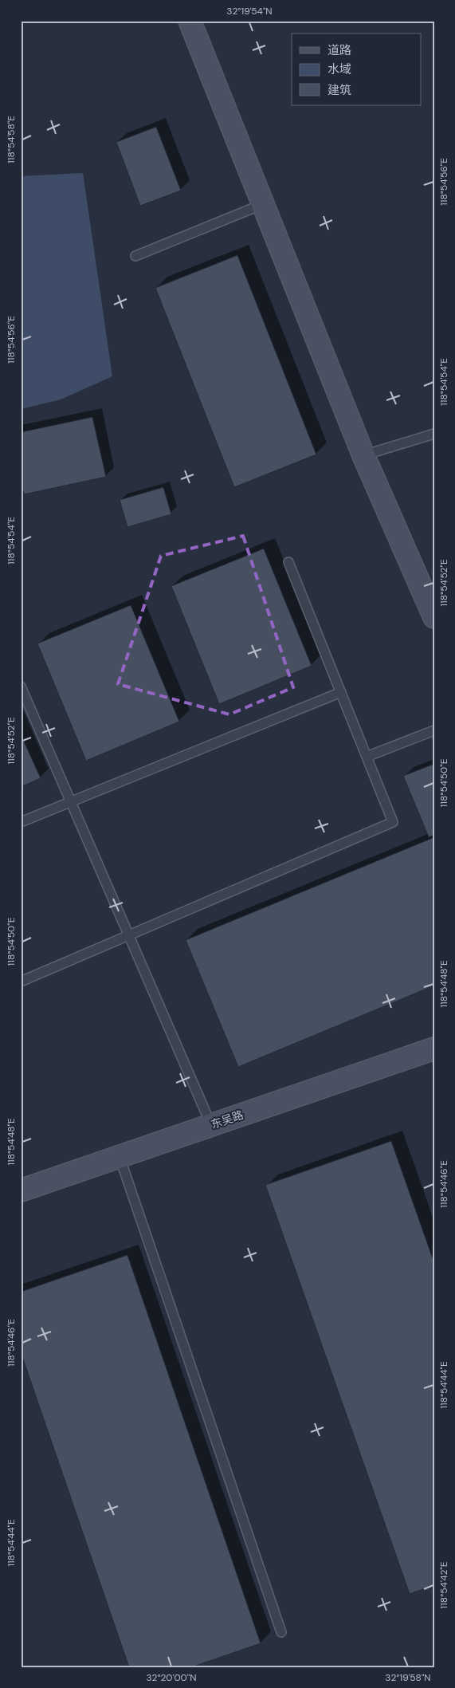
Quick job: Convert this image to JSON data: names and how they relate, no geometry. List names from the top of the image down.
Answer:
{
  "streets": {
    "street": ["东吴路"]
  },
  "legend": ["道路", "水域", "建筑"],
  "coordinates": [
    "32°19'54\"N",
    "118°54'58\"E",
    "118°54'56\"E",
    "118°54'54\"E",
    "118°54'52\"E",
    "118°54'50\"E",
    "118°54'48\"E",
    "118°54'46\"E",
    "118°54'44\"E",
    "118°54'42\"E",
    "32°20'00\"N",
    "32°19'58\"N"
  ]
}
